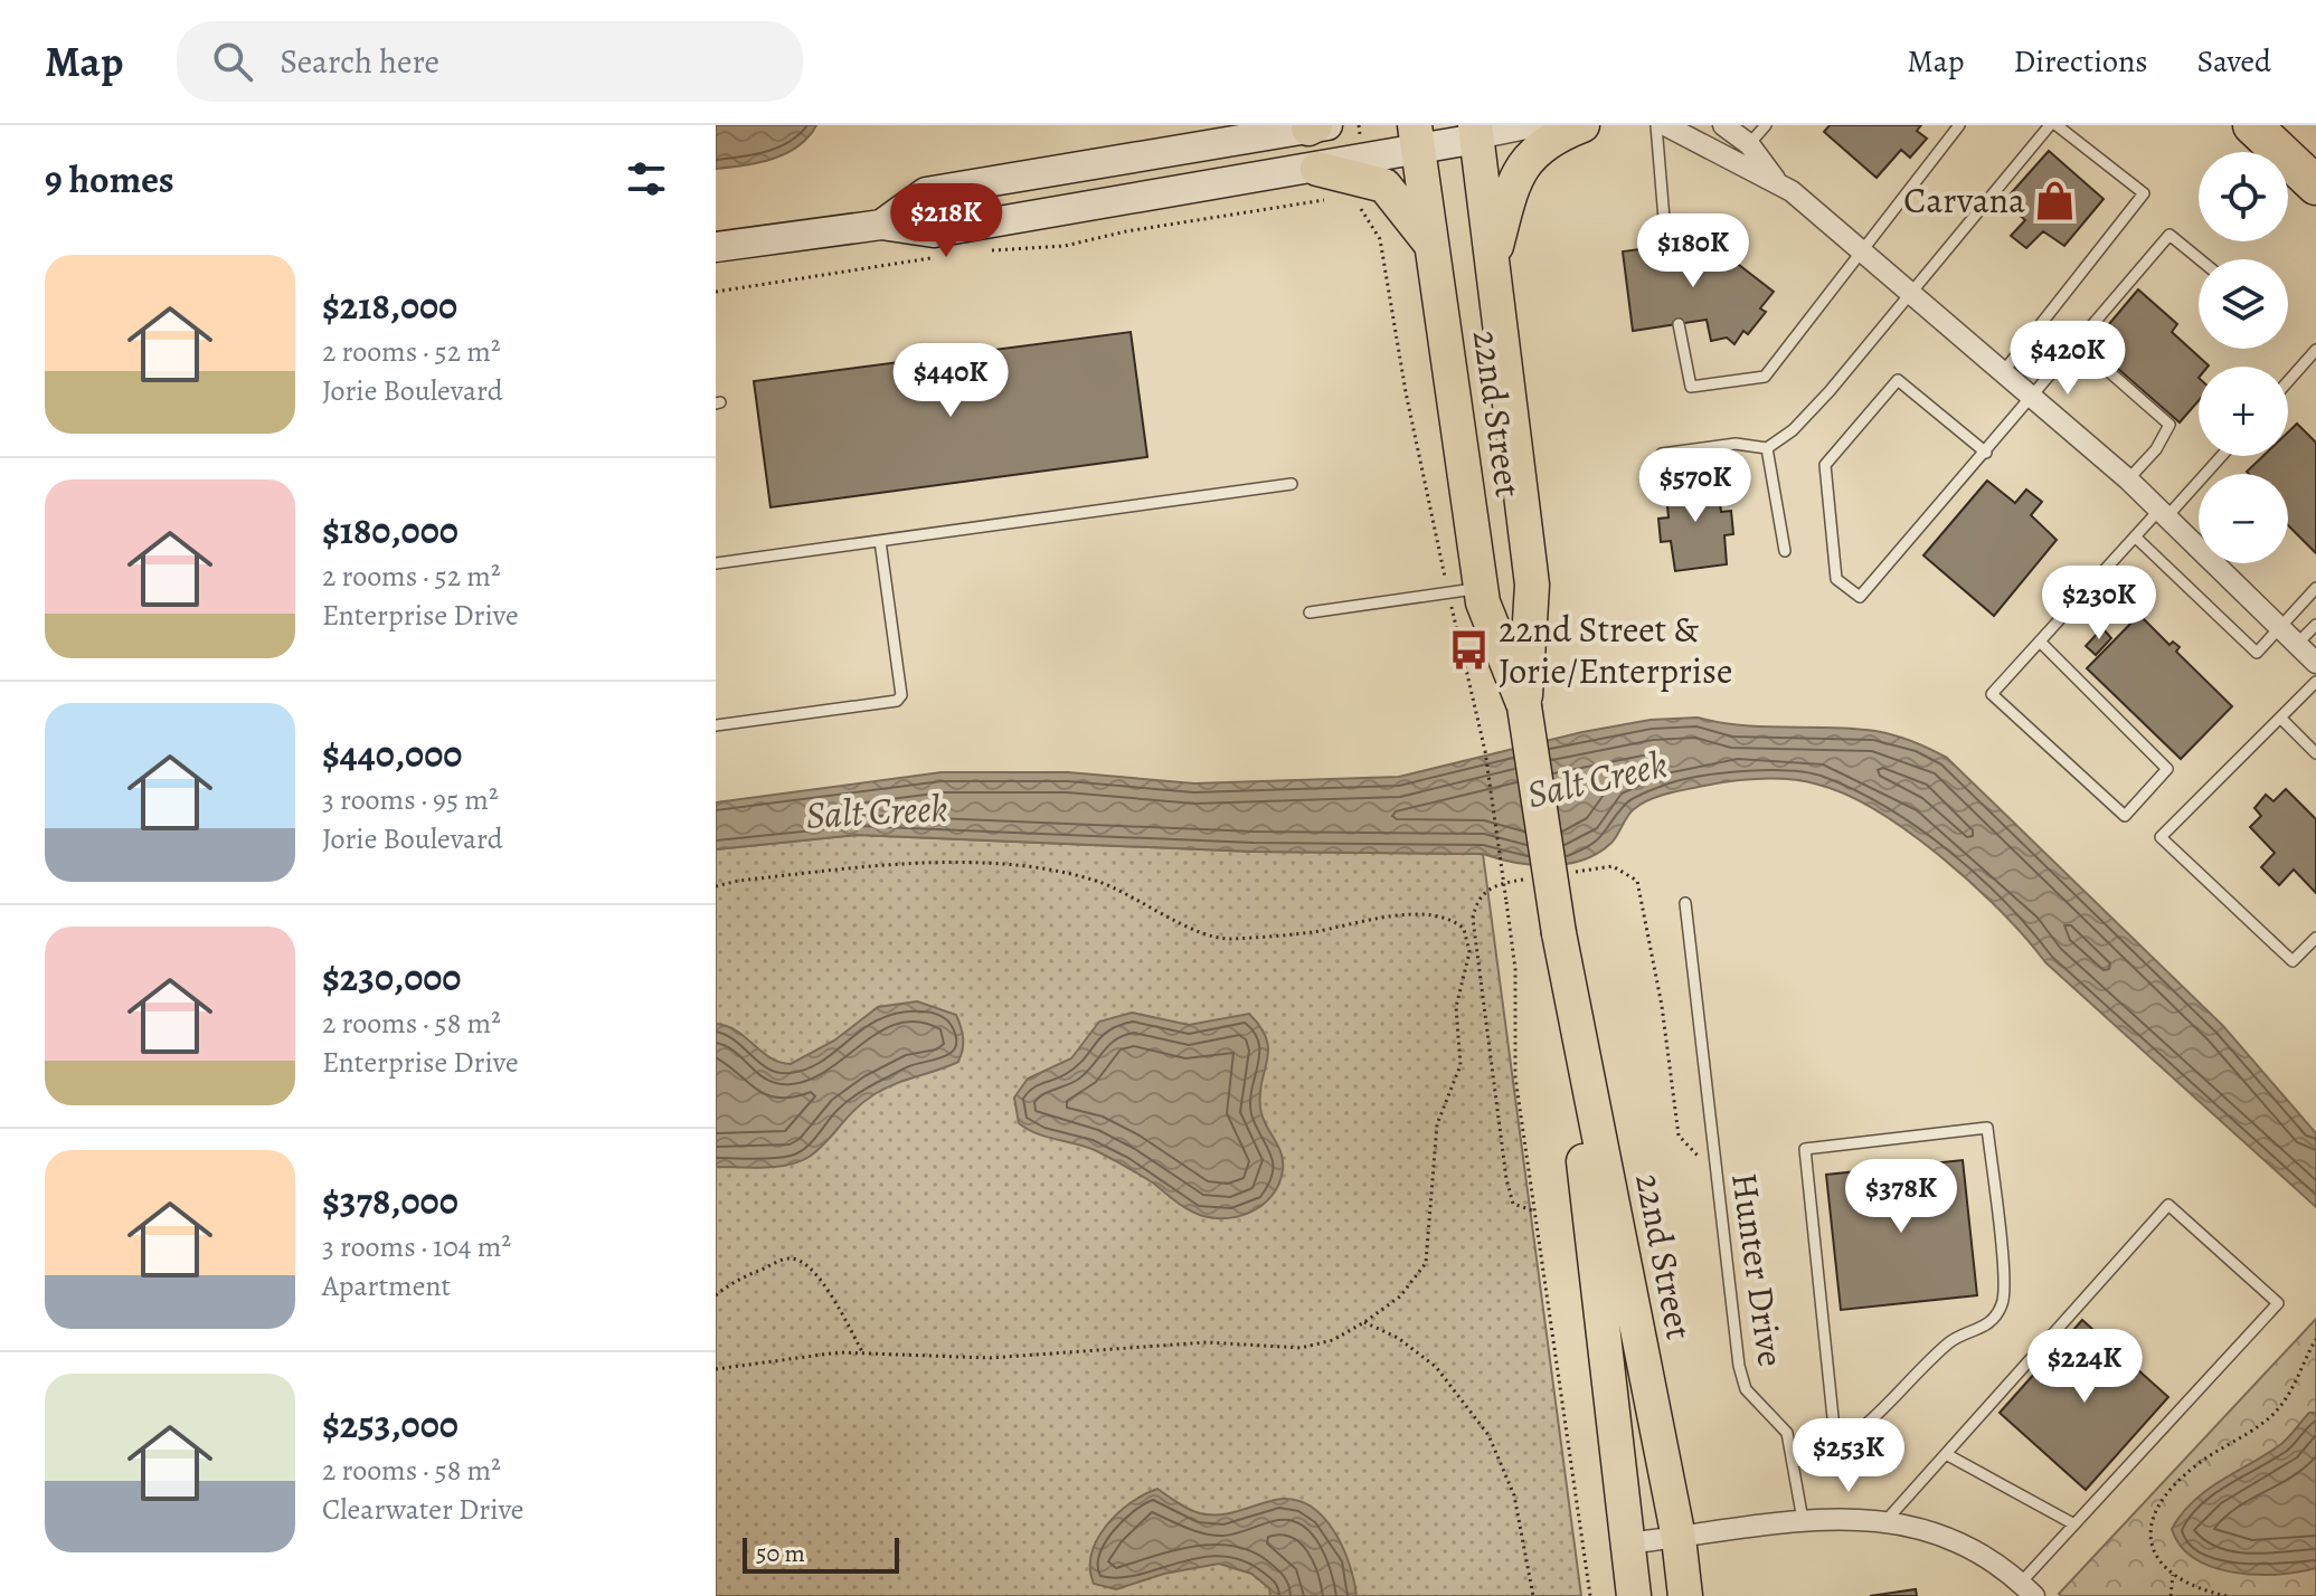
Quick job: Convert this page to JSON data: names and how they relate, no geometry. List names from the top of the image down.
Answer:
{
  "streets": {
    "main road": ["22nd Street"],
    "lane": ["Hunter Drive"]
  },
  "water": ["Salt Creek"],
  "places": {
    "shop": ["Carvana"],
    "bus stop": ["22nd Street & Jorie/Enterprise"]
  },
  "scale_bar": "50 m",
  "page": {
    "header": "Map",
    "search": "Search here",
    "nav": ["Map", "Directions", "Saved"],
    "heading": "9 homes",
    "map_buttons": ["+", "−"],
    "price": [
      "$218K",
      "$180K",
      "$420K",
      "$440K",
      "$570K",
      "$230K",
      "$378K",
      "$224K",
      "$253K"
    ],
    "list": [
      {
        "name": "$218,000",
        "note": "2 rooms · 52 m² · Jorie Boulevard"
      },
      {
        "name": "$180,000",
        "note": "2 rooms · 52 m² · Enterprise Drive"
      },
      {
        "name": "$440,000",
        "note": "3 rooms · 95 m² · Jorie Boulevard"
      },
      {
        "name": "$230,000",
        "note": "2 rooms · 58 m² · Enterprise Drive"
      },
      {
        "name": "$378,000",
        "note": "3 rooms · 104 m² · Apartment"
      },
      {
        "name": "$253,000",
        "note": "2 rooms · 58 m² · Clearwater Drive"
      }
    ],
    "scale": "50 m"
  }
}
